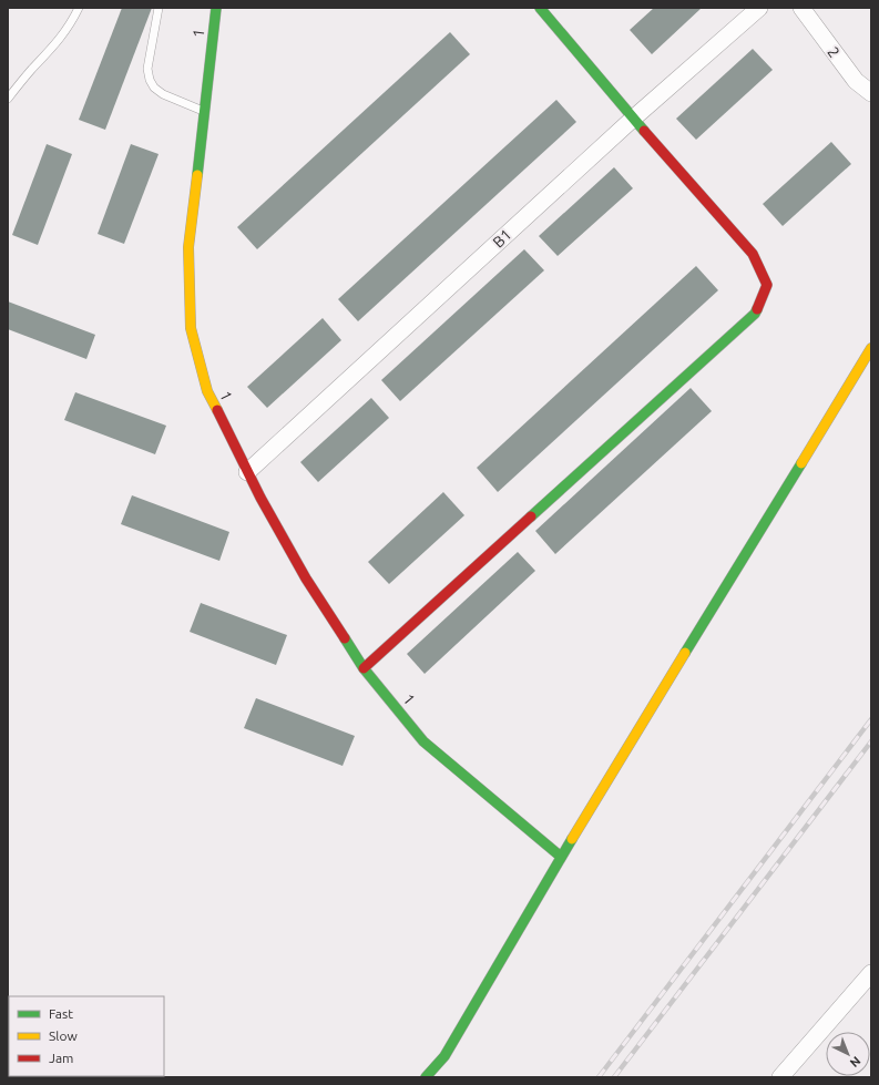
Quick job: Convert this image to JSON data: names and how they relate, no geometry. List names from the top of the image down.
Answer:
{
  "streets": {
    "street": ["1", "2", "B1"]
  },
  "crossings": [
    ["1", "B1"]
  ],
  "legend": ["Fast", "Slow", "Jam"],
  "north": "bottom right"
}
